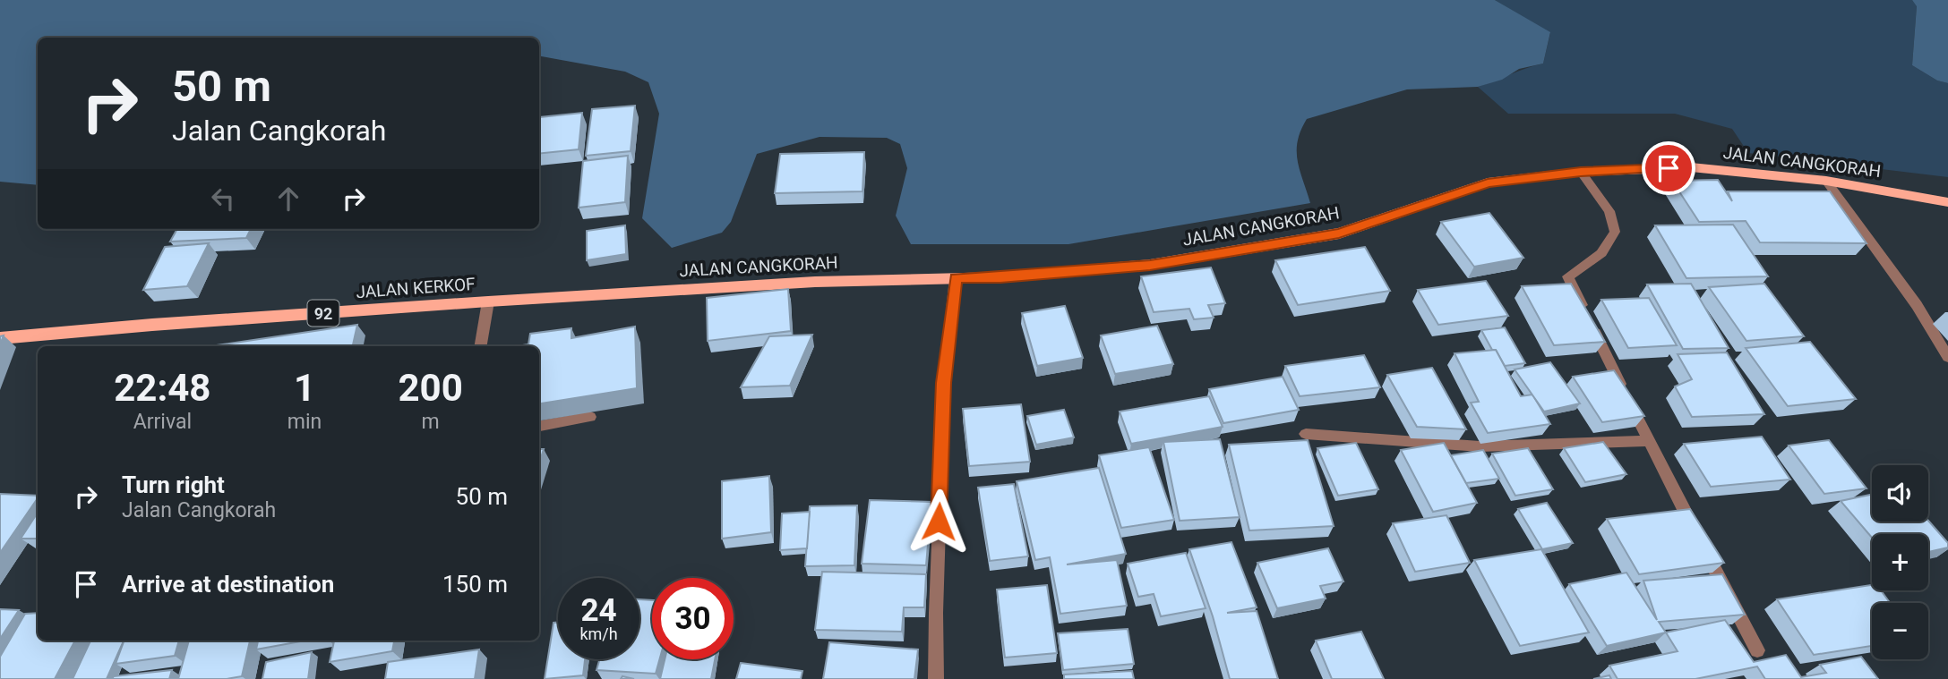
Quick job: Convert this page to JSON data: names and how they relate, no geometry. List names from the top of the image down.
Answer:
{
  "streets": {
    "main road": ["JALAN CANGKORAH", "JALAN KERKOF", "92"]
  },
  "crossings": [
    ["JALAN CANGKORAH", "JALAN KERKOF"]
  ],
  "page": {
    "turn": ["50 m", "Jalan Cangkorah"],
    "eta": [
      "22:48",
      "Arrival",
      "1",
      "min",
      "200",
      "m"
    ],
    "list": [
      {
        "name": "Turn right",
        "note": "Jalan Cangkorah",
        "value": "50 m"
      },
      {
        "name": "Arrive at destination",
        "value": "150 m"
      }
    ],
    "map_buttons": ["+", "−"],
    "speed": "24 km/h",
    "limit": "30"
  }
}
